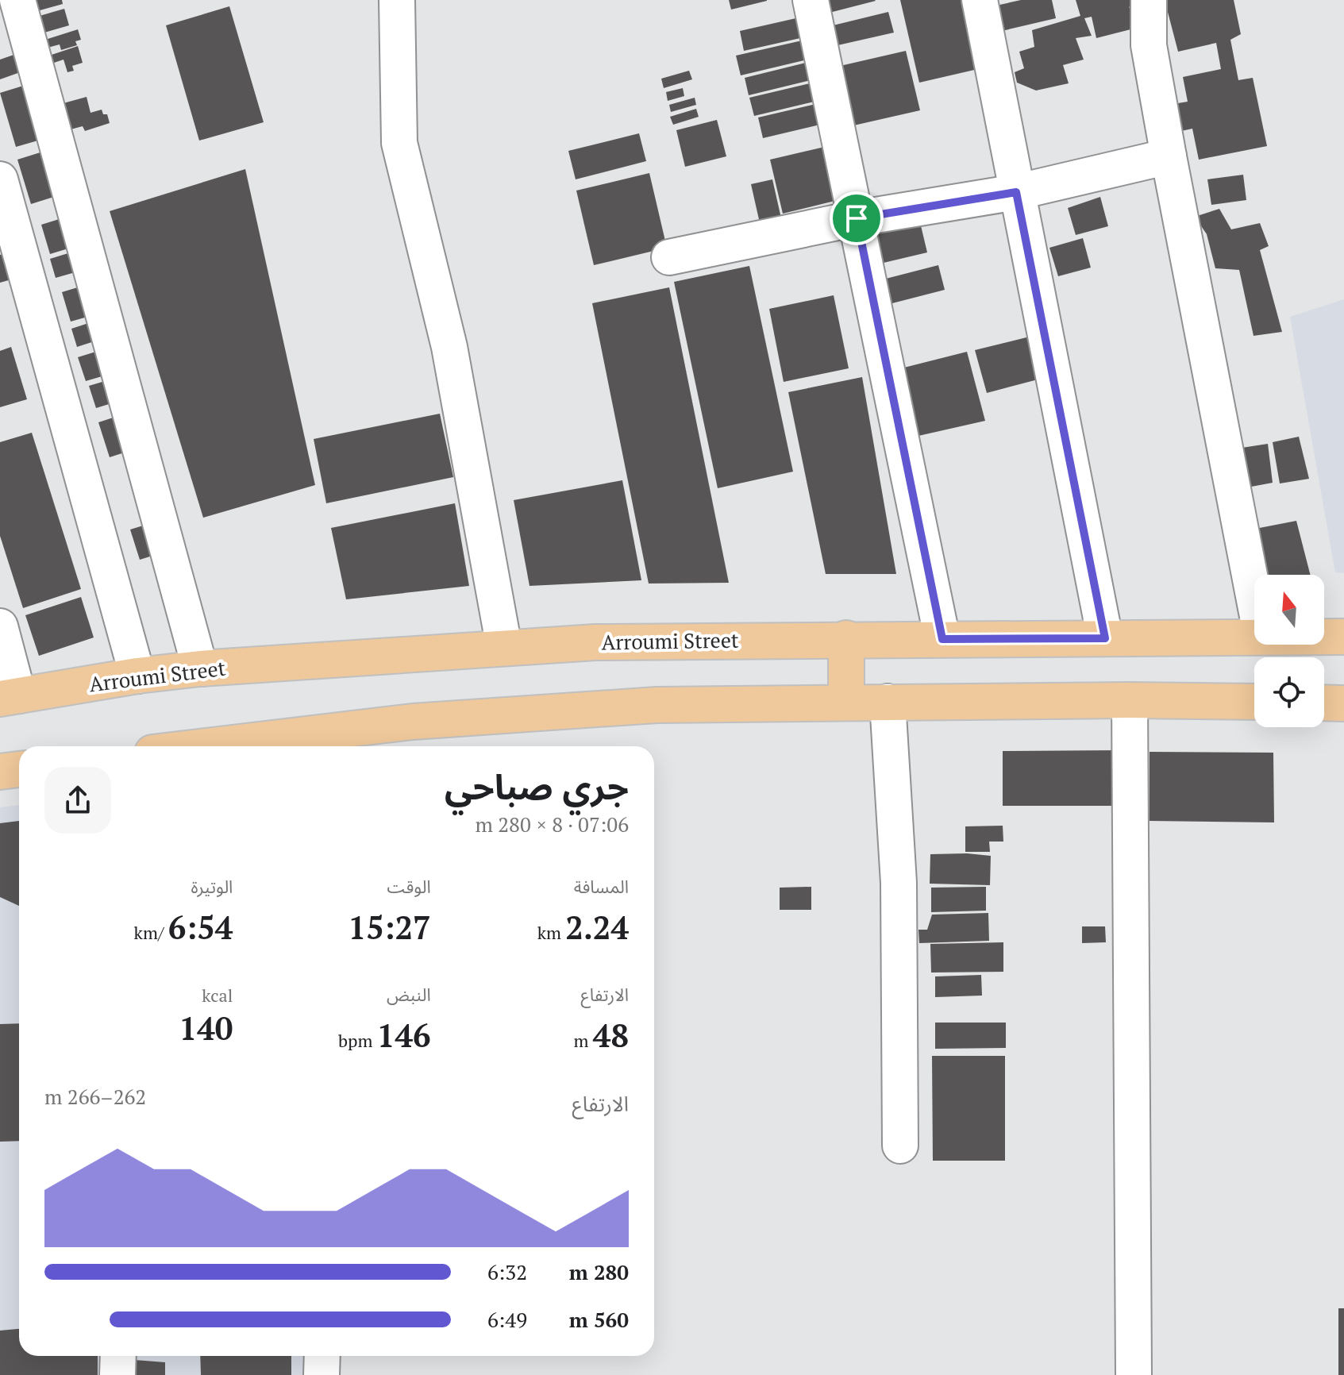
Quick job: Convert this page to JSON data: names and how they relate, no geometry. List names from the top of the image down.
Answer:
{
  "streets": {
    "main road": ["Arroumi Street"]
  },
  "north": "top",
  "page": {
    "heading": ["جري صباحي", "07:06 · 8 × 280 m"],
    "stats": [
      ["المسافة", "2.24 km"],
      ["الوقت", "15:27"],
      ["الوتيرة", "6:54 /km"],
      ["الارتفاع", "48 m"],
      ["النبض", "146 bpm"],
      ["kcal", "140"]
    ],
    "chart": ["الارتفاع", "262–266 m"],
    "list": [
      {
        "name": "280 m",
        "note": "6:32"
      },
      {
        "name": "560 m",
        "note": "6:49"
      }
    ]
  }
}
